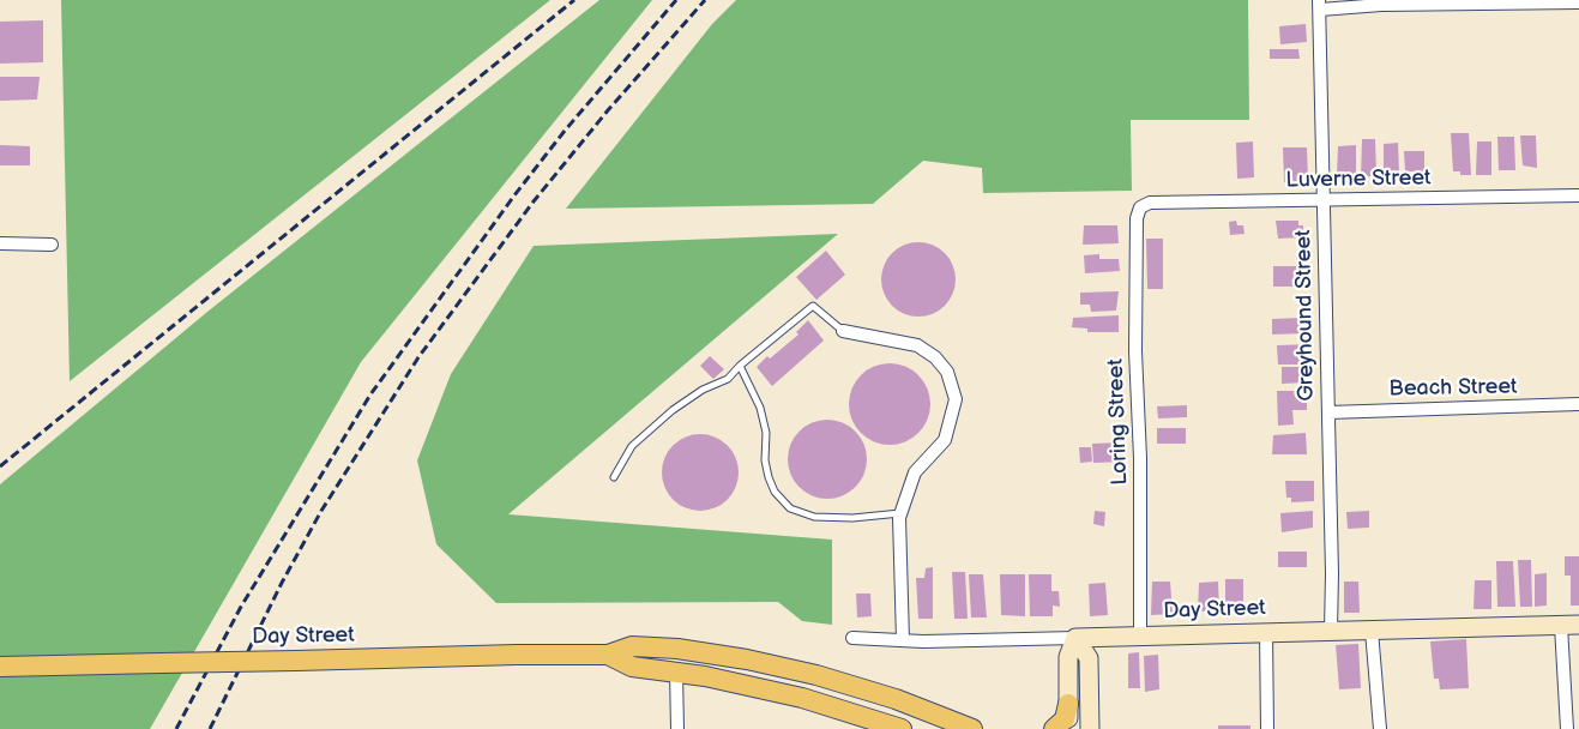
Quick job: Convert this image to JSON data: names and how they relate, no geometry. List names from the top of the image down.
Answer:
{
  "streets": {
    "main road": ["Day Street"],
    "street": [
      "Luverne Street",
      "Greyhound Street",
      "Beach Street",
      "Loring Street"
    ]
  },
  "crossings": [
    ["Luverne Street", "Greyhound Street"],
    ["Luverne Street", "Loring Street"],
    ["Greyhound Street", "Beach Street"],
    ["Greyhound Street", "Day Street"],
    ["Loring Street", "Day Street"]
  ]
}
